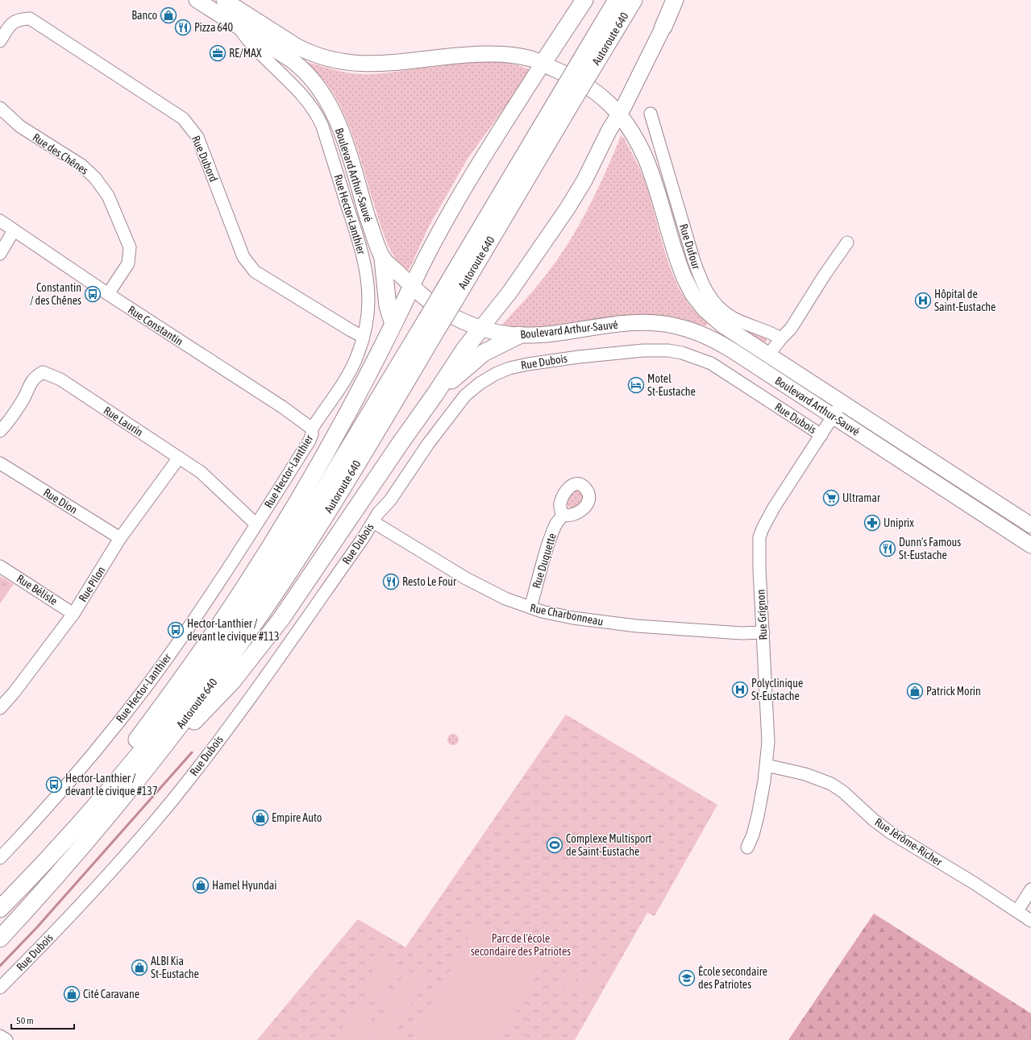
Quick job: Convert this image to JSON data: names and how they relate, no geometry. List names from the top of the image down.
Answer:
{
  "streets": {
    "highway": ["Autoroute 640"],
    "main road": ["Boulevard Arthur-Sauvé"],
    "street": [
      "Rue des Chênes",
      "Rue Dubord",
      "Rue Hector-Lanthier",
      "Rue Dufour",
      "Rue Constantin",
      "Rue Dubois",
      "Rue Laurin",
      "Rue Dion",
      "Rue Duquette",
      "Rue Pilon",
      "Rue Bélisle",
      "Rue Charbonneau",
      "Rue Grignon",
      "Rue Jérôme-Richer"
    ]
  },
  "crossings": [
    ["Rue des Chênes", "Rue Constantin"],
    ["Rue Dubord", "Rue Hector-Lanthier"],
    ["Boulevard Arthur-Sauvé", "Rue Hector-Lanthier"],
    ["Boulevard Arthur-Sauvé", "Rue Grignon"],
    ["Rue Hector-Lanthier", "Rue Constantin"],
    ["Rue Hector-Lanthier", "Rue Laurin"],
    ["Rue Dubois", "Rue Charbonneau"],
    ["Rue Dubois", "Rue Grignon"],
    ["Rue Laurin", "Rue Pilon"],
    ["Rue Dion", "Rue Pilon"],
    ["Rue Duquette", "Rue Charbonneau"],
    ["Rue Pilon", "Rue Bélisle"],
    ["Rue Charbonneau", "Rue Grignon"],
    ["Rue Grignon", "Rue Jérôme-Richer"]
  ],
  "parks": ["Parc de l'école secondaire des Patriotes"],
  "places": {
    "shop": [
      "Banco",
      "Patrick Morin",
      "Empire Auto",
      "Hamel Hyundai",
      "ALBI Kia St-Eustache",
      "Cité Caravane"
    ],
    "restaurant": ["Pizza 640", "Dunn's Famous St-Eustache", "Resto Le Four"],
    "office": ["RE/MAX"],
    "bus stop": ["Constantin / des Chênes", "Hector-Lanthier / devant le civique #113", "Hector-Lanthier / devant le civique #137"],
    "hospital": ["Hôpital de Saint-Eustache", "Polyclinique St-Eustache"],
    "hotel": ["Motel St-Eustache"],
    "supermarket": ["Ultramar"],
    "pharmacy": ["Uniprix"],
    "sports": ["Complexe Multisport de Saint-Eustache"],
    "school or university": ["École secondaire des Patriotes"]
  },
  "scale_bar": "50 m"
}
